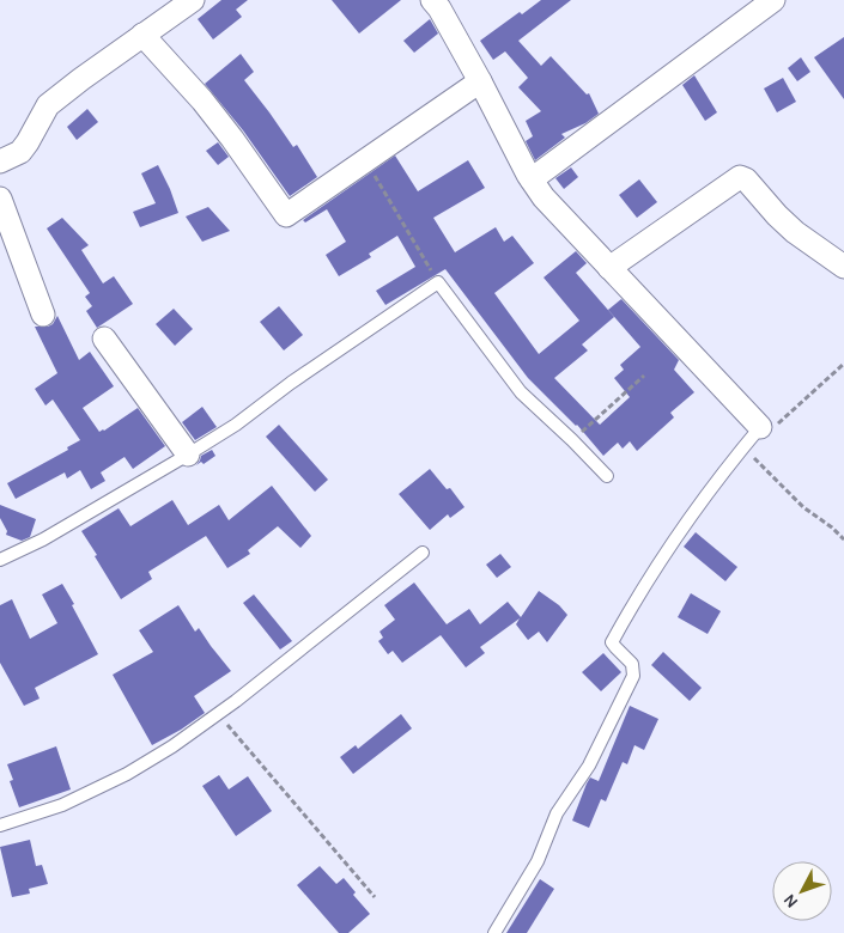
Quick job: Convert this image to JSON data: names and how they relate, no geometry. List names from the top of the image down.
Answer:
{
  "north": "bottom left"
}
